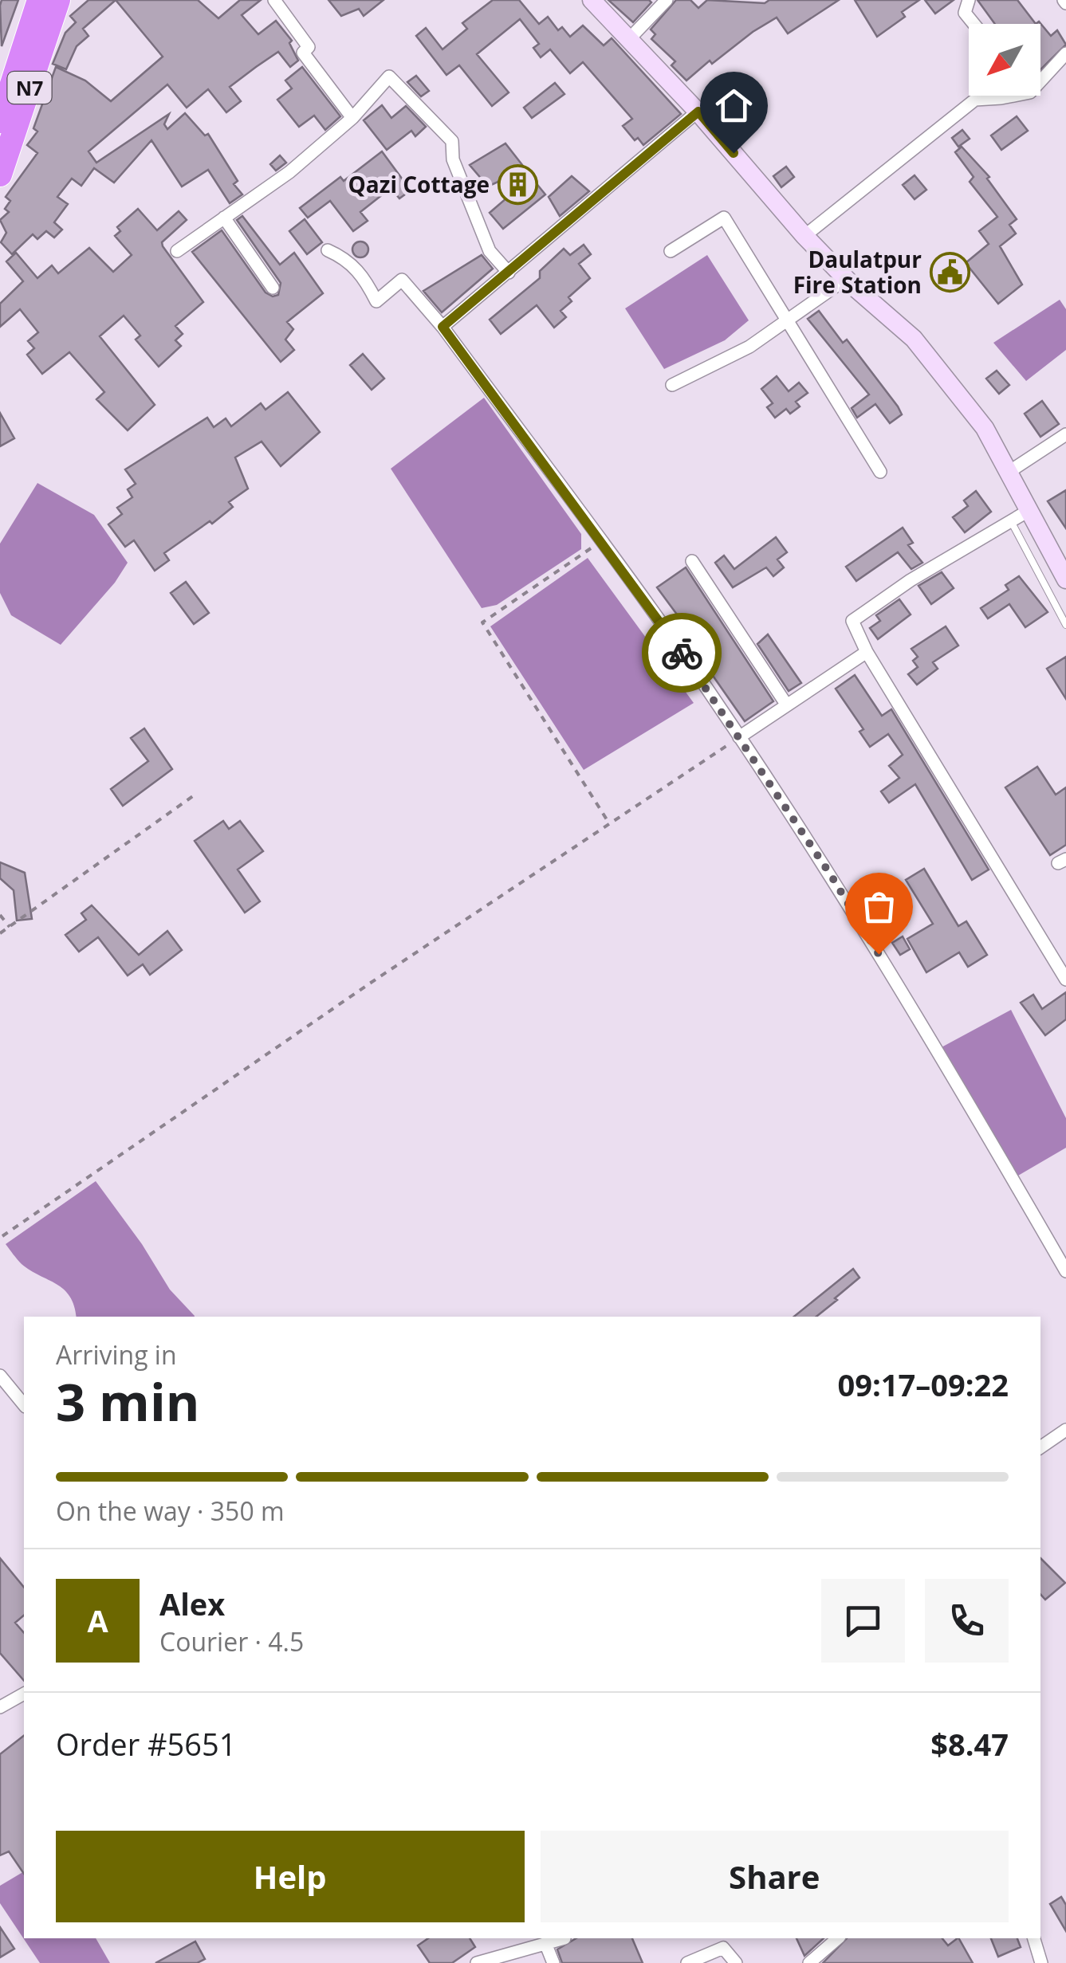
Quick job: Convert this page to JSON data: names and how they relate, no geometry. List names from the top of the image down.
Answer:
{
  "streets": {
    "highway": ["N7"]
  },
  "places": {
    "building": ["Qazi Cottage"],
    "public building": ["Daulatpur Fire Station"]
  },
  "north": "bottom left",
  "page": {
    "heading": ["3 min", "Arriving in", "09:17–09:22"],
    "panel": [
      "Alex",
      "Courier · 4.5",
      "Order #5651",
      "$8.47"
    ],
    "bar": "On the way · 350 m",
    "round": "A",
    "buttons": ["Help", "Share"]
  }
}
